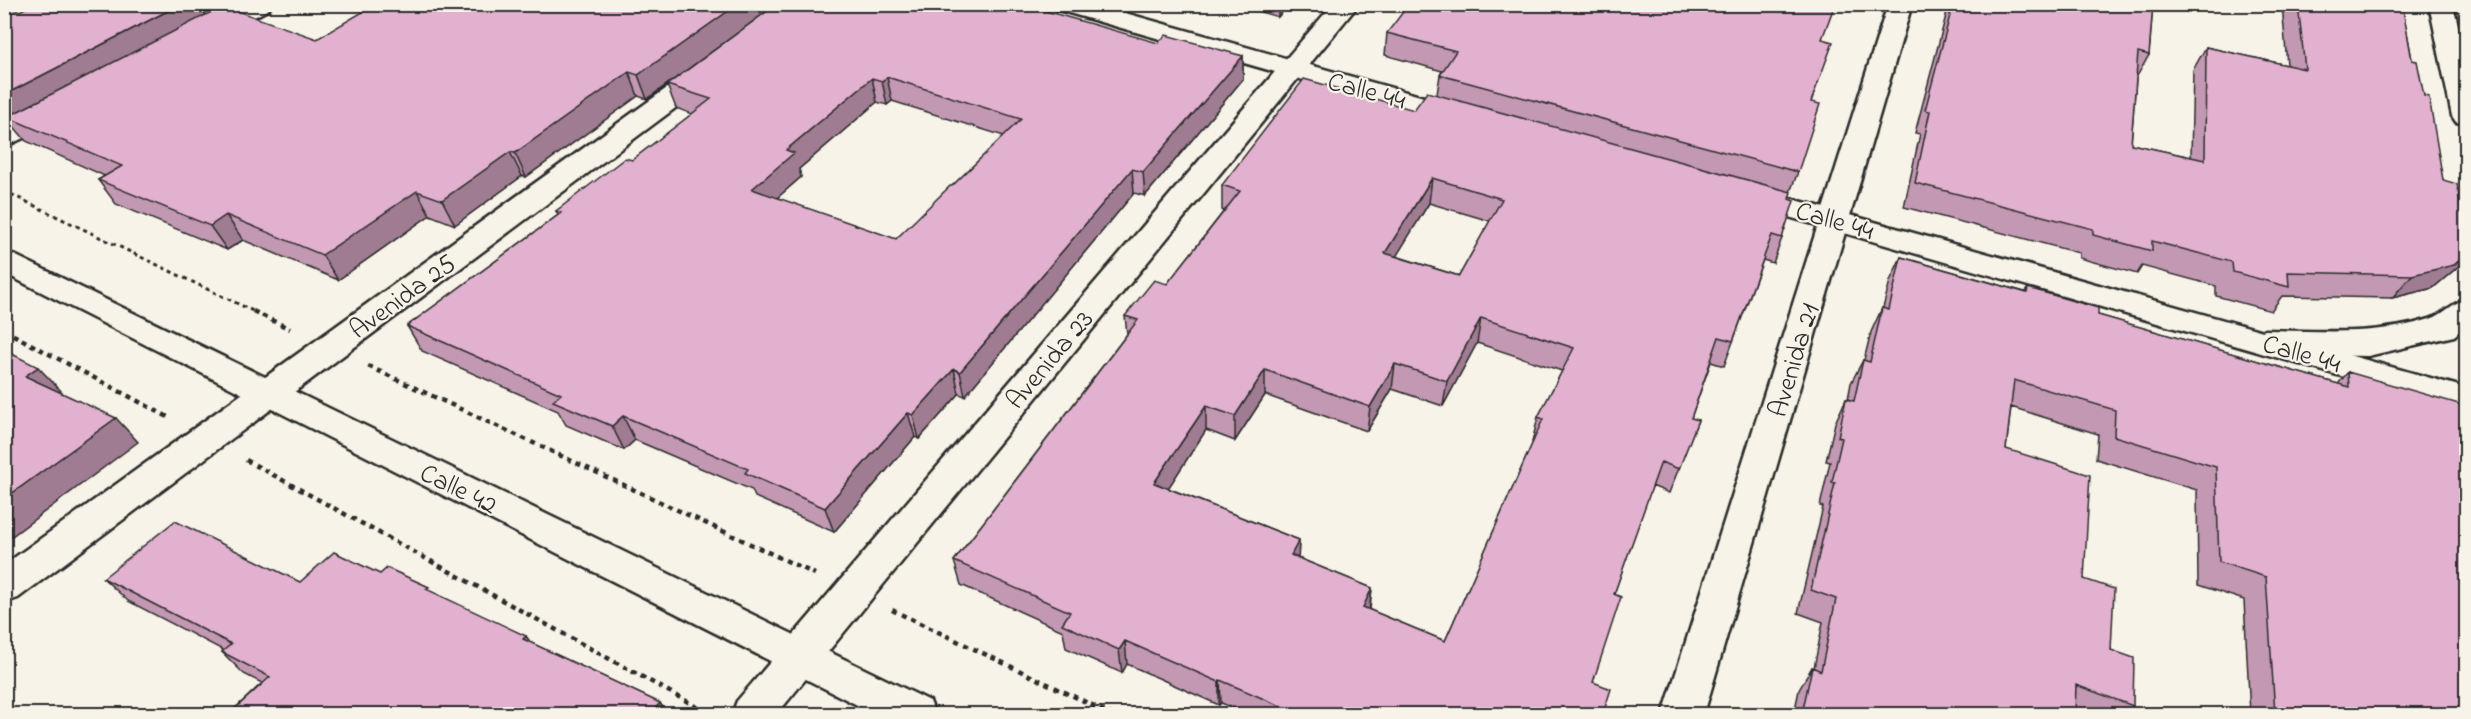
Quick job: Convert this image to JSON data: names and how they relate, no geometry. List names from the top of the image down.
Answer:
{
  "streets": {
    "street": [
      "Calle 44",
      "Avenida 25",
      "Avenida 23",
      "Avenida 21",
      "Calle 42"
    ]
  },
  "crossings": [
    ["Calle 44", "Avenida 23"],
    ["Calle 44", "Avenida 21"],
    ["Avenida 25", "Calle 42"],
    ["Avenida 23", "Calle 42"]
  ]
}
